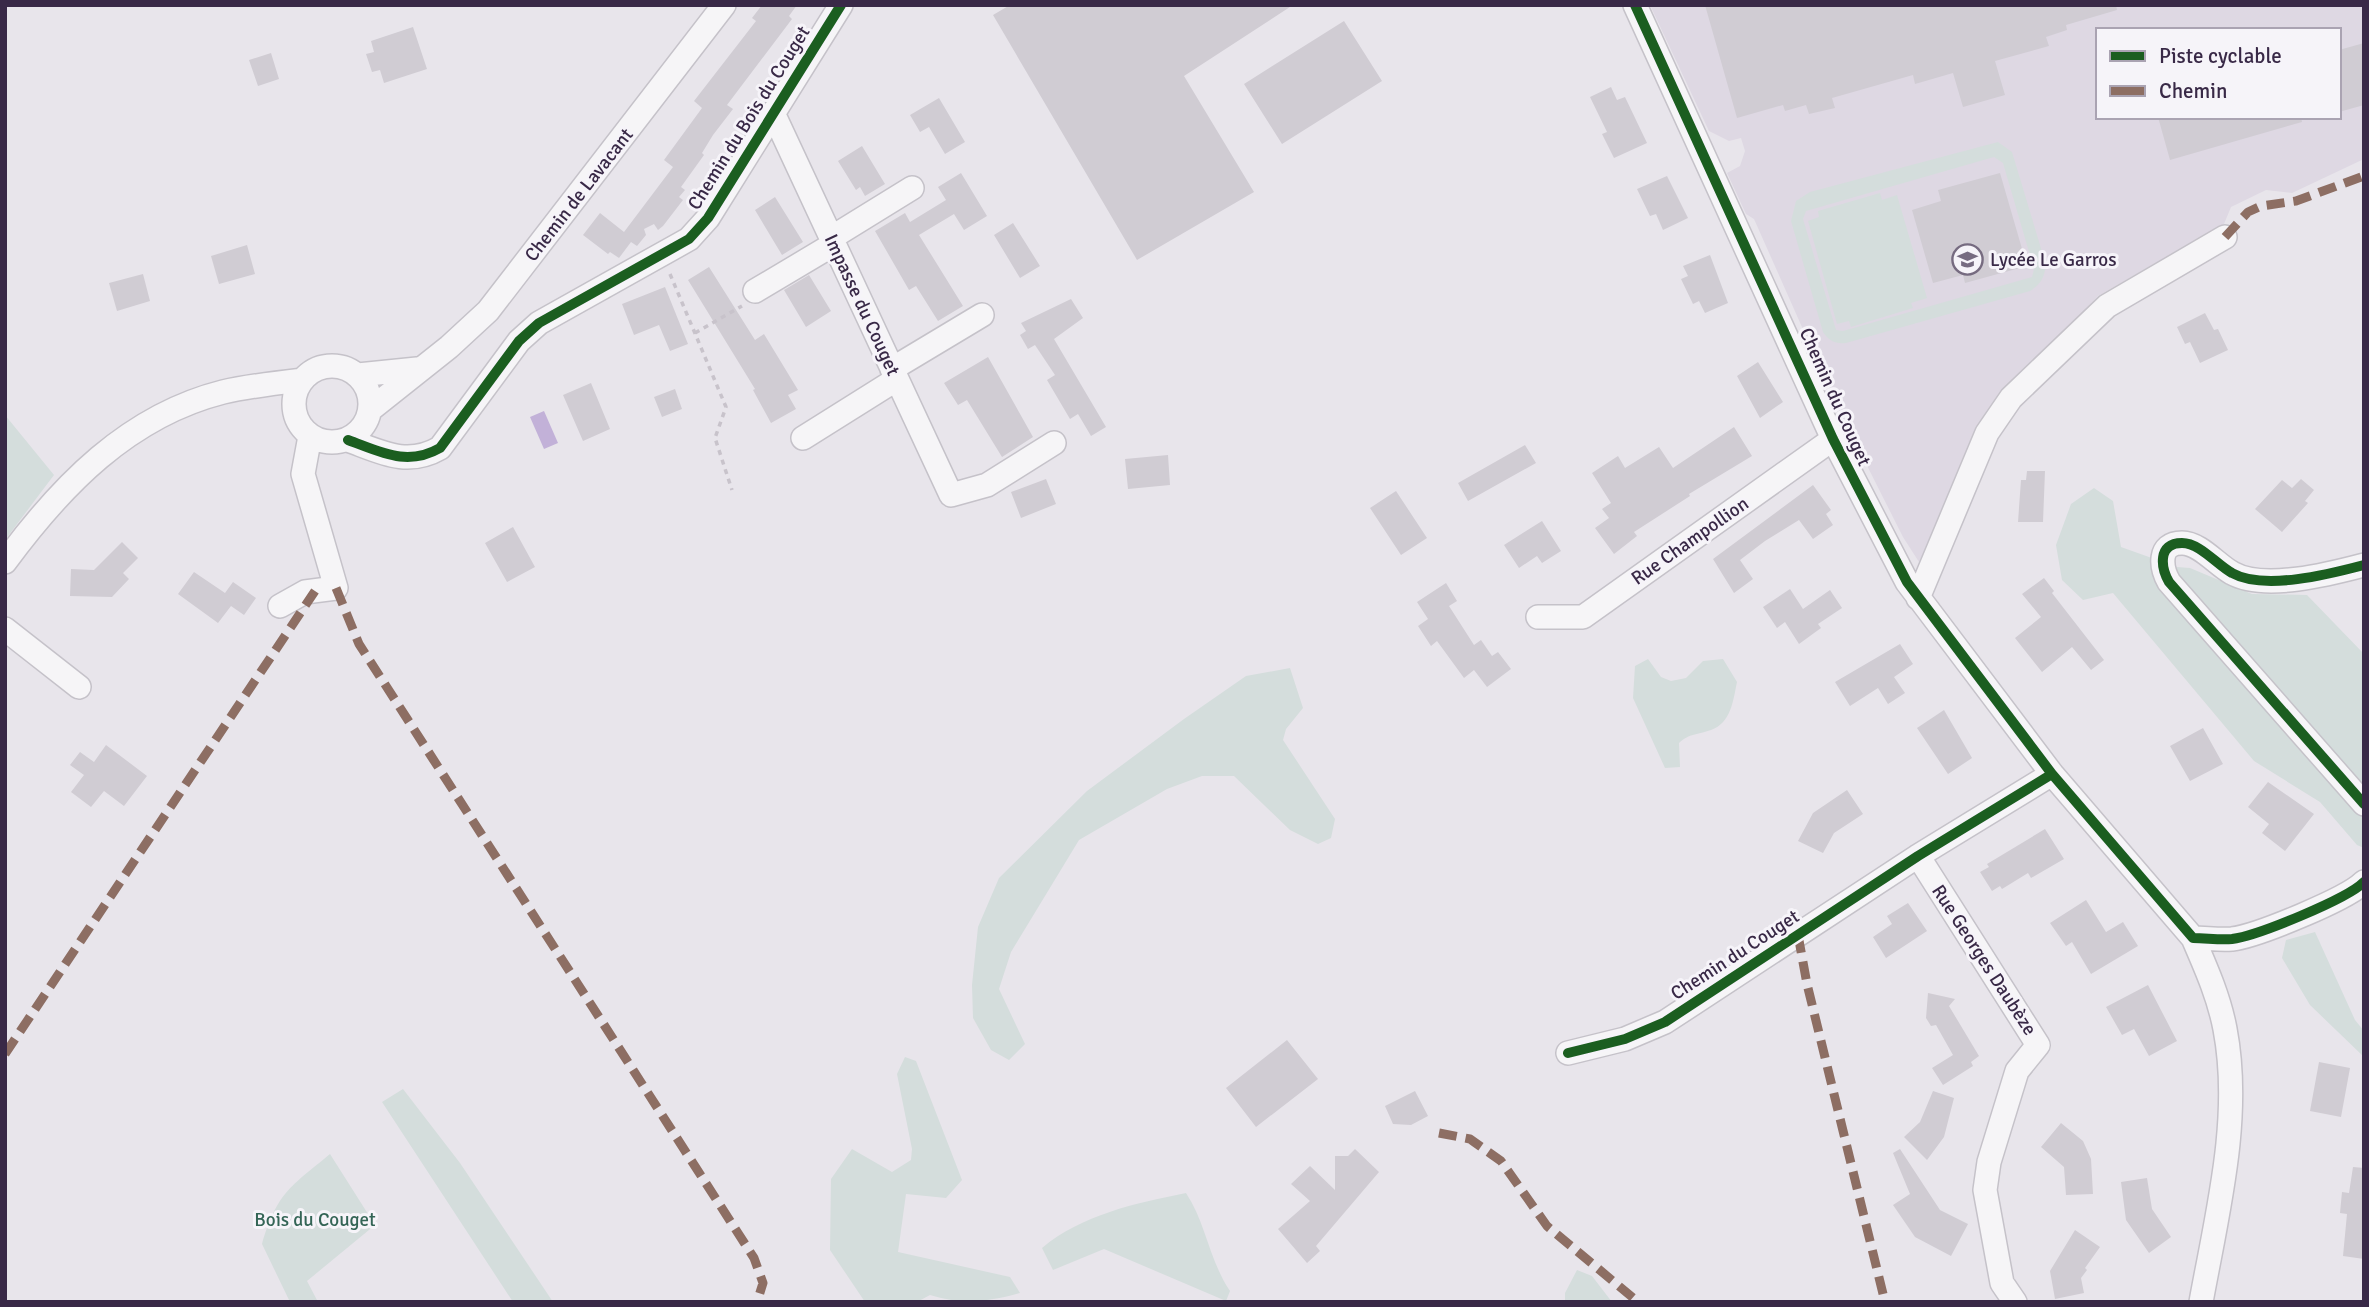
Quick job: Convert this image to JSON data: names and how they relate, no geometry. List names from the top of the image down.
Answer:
{
  "streets": {
    "street": [
      "Chemin du Bois du Couget",
      "Chemin de Lavacant",
      "Impasse du Couget",
      "Chemin du Couget",
      "Rue Champollion",
      "Rue Georges Daubèze"
    ]
  },
  "crossings": [
    ["Chemin du Bois du Couget", "Chemin de Lavacant"],
    ["Chemin du Bois du Couget", "Impasse du Couget"],
    ["Chemin du Couget", "Rue Champollion"],
    ["Chemin du Couget", "Rue Georges Daubèze"]
  ],
  "parks": ["Bois du Couget"],
  "places": {
    "school or university": ["Lycée Le Garros"]
  },
  "legend": ["Piste cyclable", "Chemin"]
}
